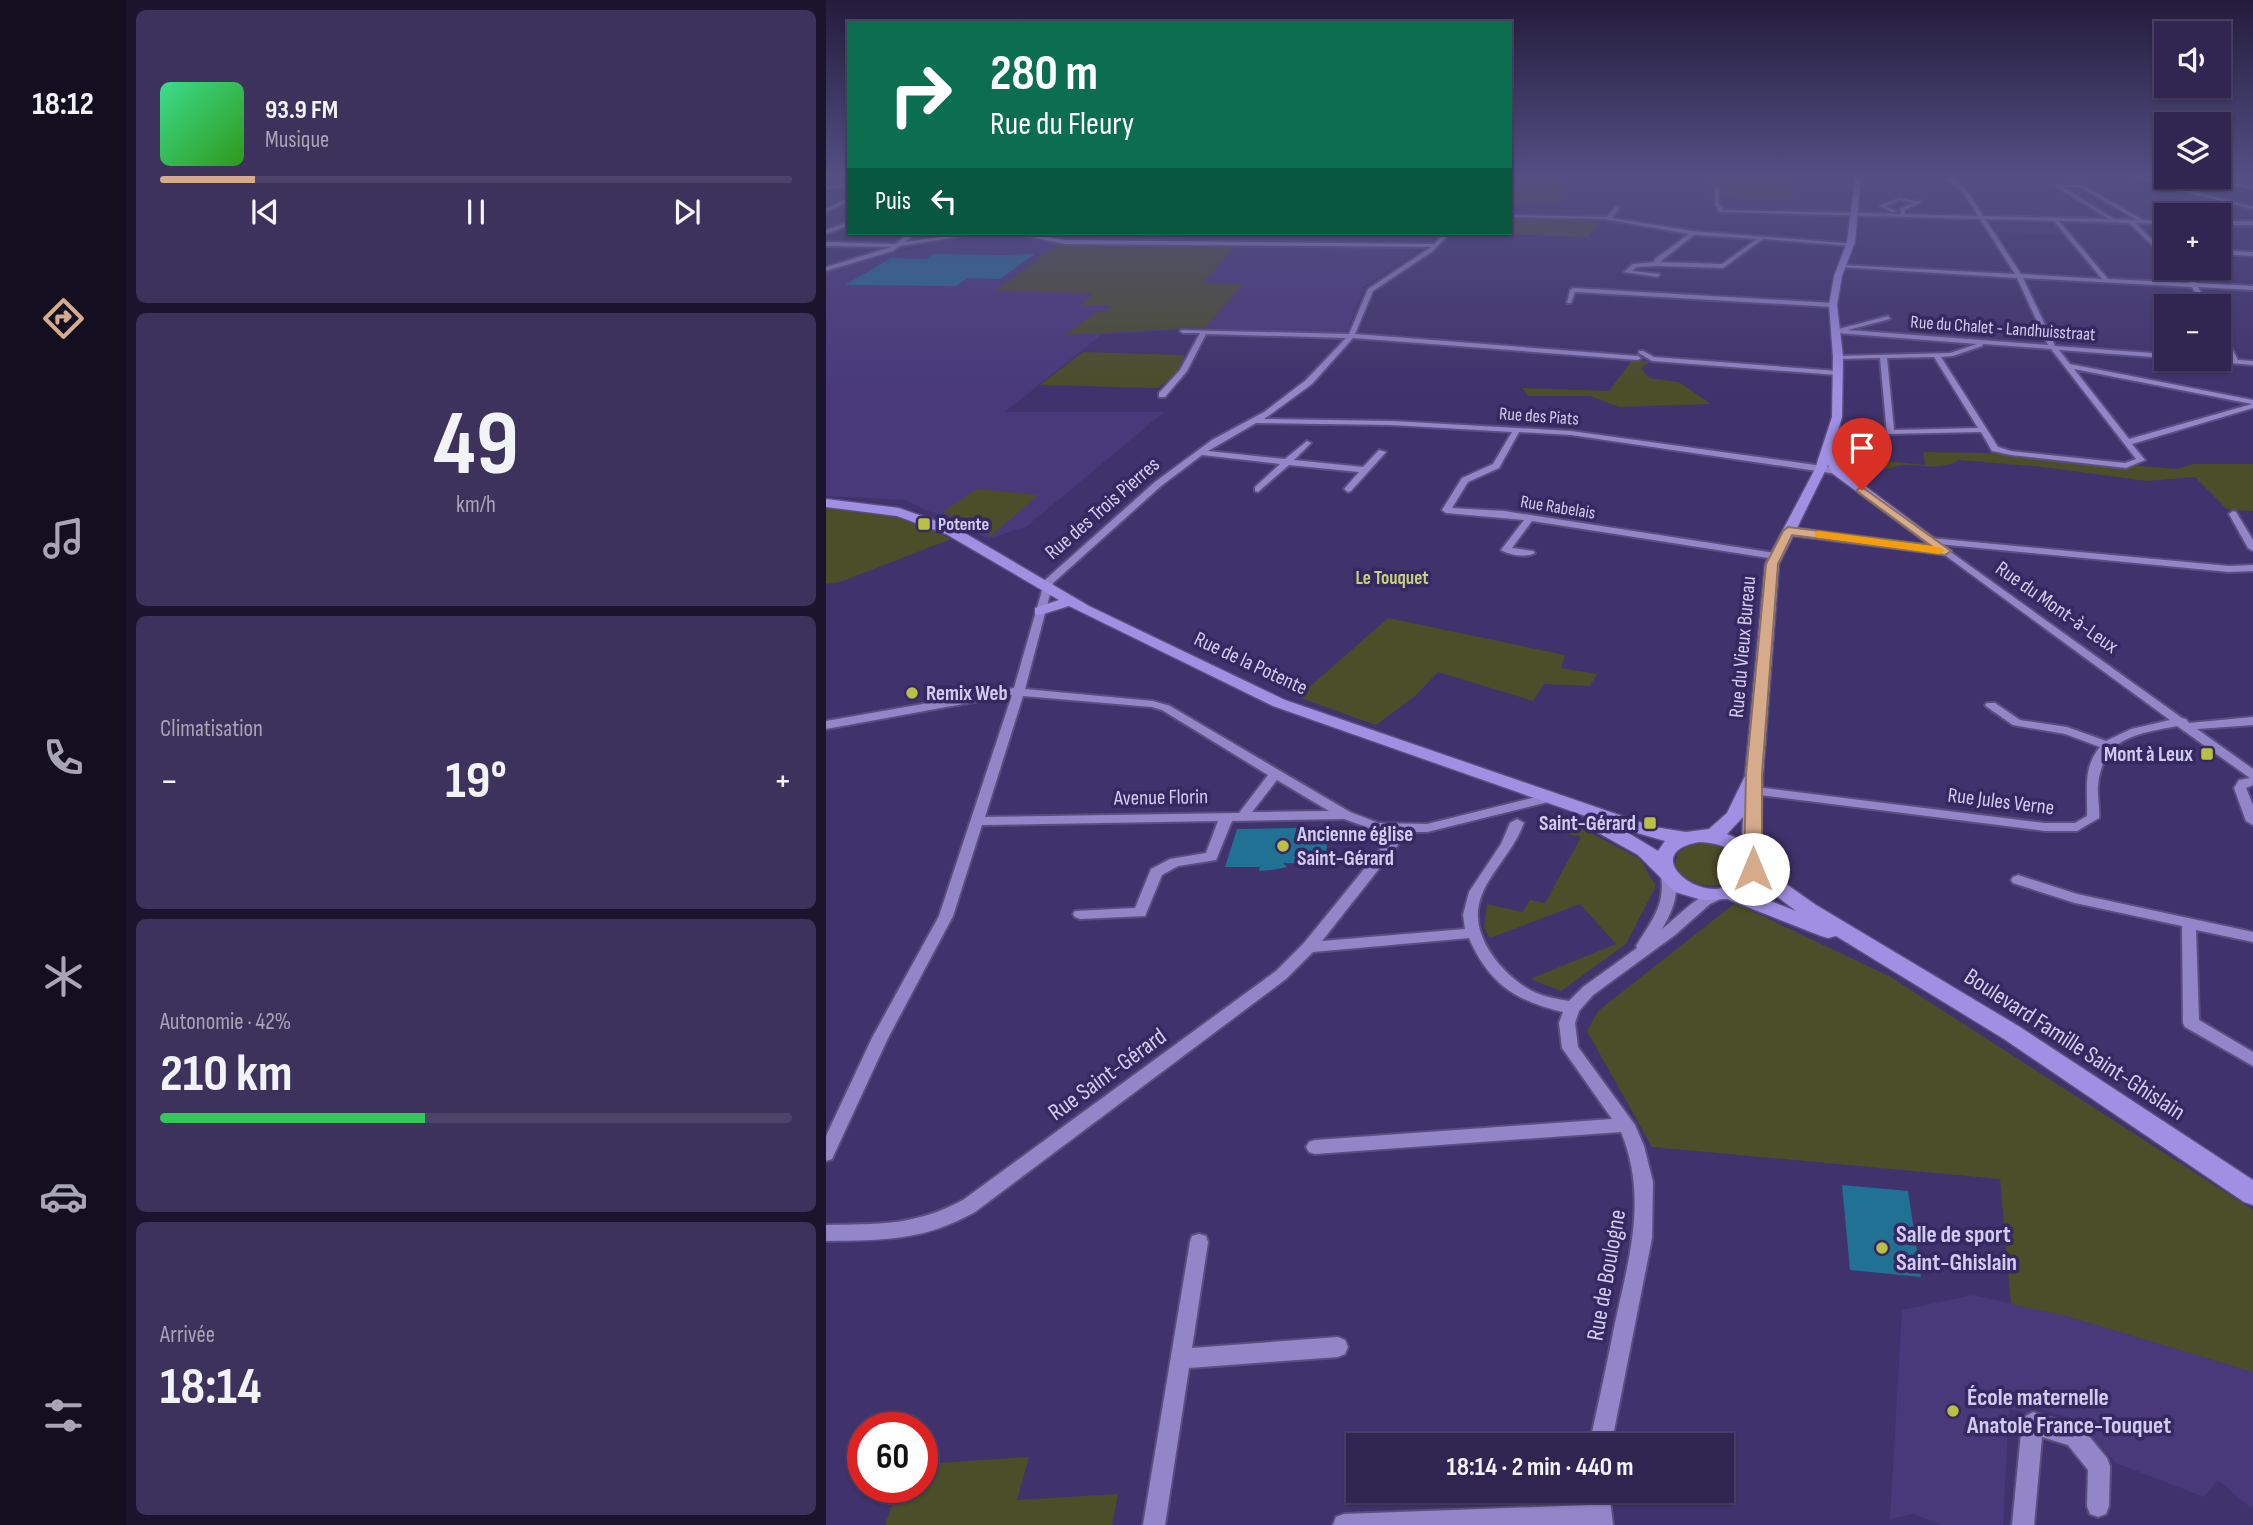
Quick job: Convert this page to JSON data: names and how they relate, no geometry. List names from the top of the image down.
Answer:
{
  "streets": {
    "main road": [
      "Rue du Mont-à-Leux",
      "Rue du Vieux Bureau",
      "Rue de la Potente",
      "Boulevard Famille Saint-Ghislain"
    ],
    "street": [
      "Rue du Chalet - Landhuisstraat",
      "Rue des Piats",
      "Rue Rabelais",
      "Rue des Trois Pierres",
      "Avenue Florin",
      "Rue Jules Verne",
      "Rue Saint-Gérard",
      "Rue de Boulogne"
    ]
  },
  "crossings": [
    ["Rue du Chalet - Landhuisstraat", "Rue du Vieux Bureau"],
    ["Rue des Piats", "Rue Rabelais"],
    ["Rue des Piats", "Rue des Trois Pierres"],
    ["Rue des Piats", "Rue du Mont-à-Leux"],
    ["Rue des Piats", "Rue du Vieux Bureau"],
    ["Rue Rabelais", "Rue du Vieux Bureau"],
    ["Rue des Trois Pierres", "Rue de la Potente"],
    ["Rue des Trois Pierres", "Avenue Florin"],
    ["Rue du Mont-à-Leux", "Rue du Vieux Bureau"],
    ["Rue du Vieux Bureau", "Rue de la Potente"],
    ["Rue du Vieux Bureau", "Rue Jules Verne"],
    ["Rue du Vieux Bureau", "Boulevard Famille Saint-Ghislain"],
    ["Rue de la Potente", "Boulevard Famille Saint-Ghislain"]
  ],
  "districts": ["Le Touquet"],
  "places": {
    "transit": ["Potente", "Mont à Leux", "Saint-Gérard"],
    "other": [
      "Remix Web",
      "Ancienne église Saint-Gérard",
      "Salle de sport Saint-Ghislain",
      "École maternelle Anatole France-Touquet"
    ]
  },
  "page": {
    "tabs": "18:12",
    "map_buttons": ["+", "−"],
    "turn": ["280 m", "Rue du Fleury"],
    "song": ["93.9 FM", "Musique"],
    "then": "Puis",
    "tile": [
      ["49", "km/h"],
      "Climatisation",
      ["Autonomie · 42%", "210 km"],
      ["Arrivée", "18:14"]
    ],
    "heat": ["−", "19°", "+"],
    "limit": "60",
    "trip": "18:14 · 2 min · 440 m"
  }
}
